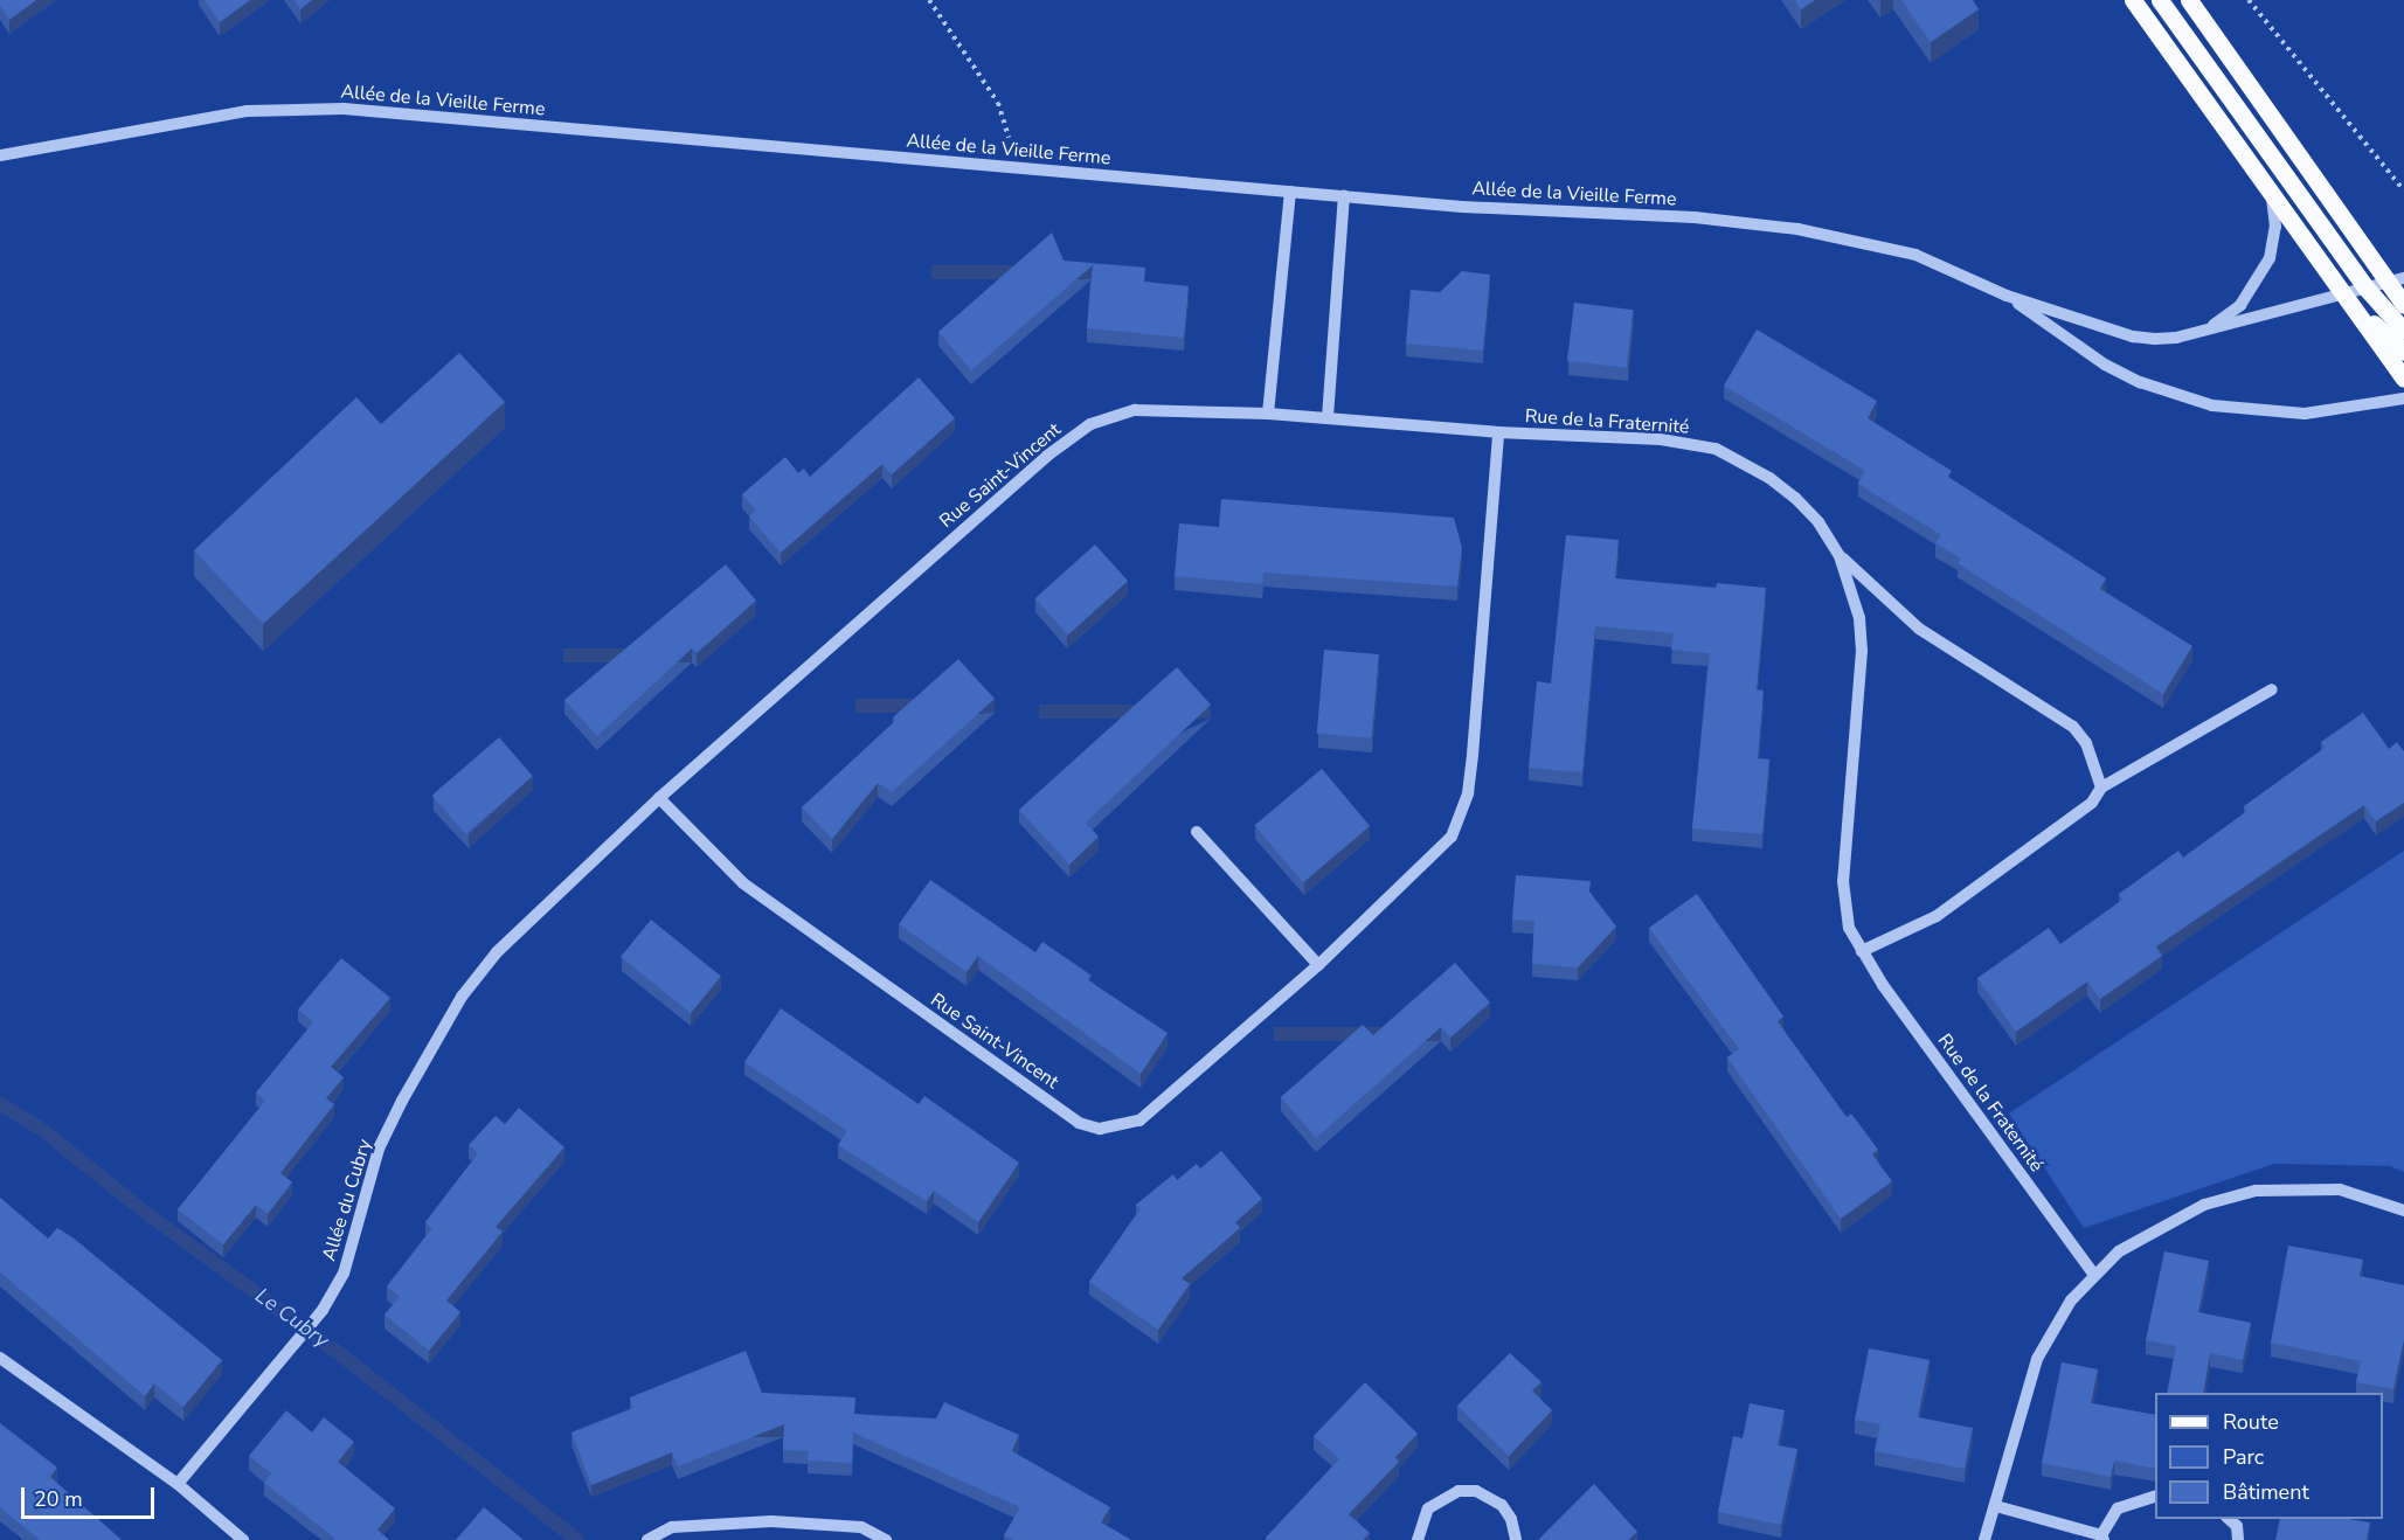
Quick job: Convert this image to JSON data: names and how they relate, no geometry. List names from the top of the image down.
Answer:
{
  "streets": {
    "street": [
      "Allée de la Vieille Ferme",
      "Rue de la Fraternité",
      "Rue Saint-Vincent",
      "Allée du Cubry"
    ]
  },
  "crossings": [
    ["Rue de la Fraternité", "Rue Saint-Vincent"],
    ["Rue Saint-Vincent", "Allée du Cubry"]
  ],
  "water": ["Le Cubry"],
  "legend": ["Route", "Parc", "Bâtiment"],
  "scale_bar": "20 m"
}
